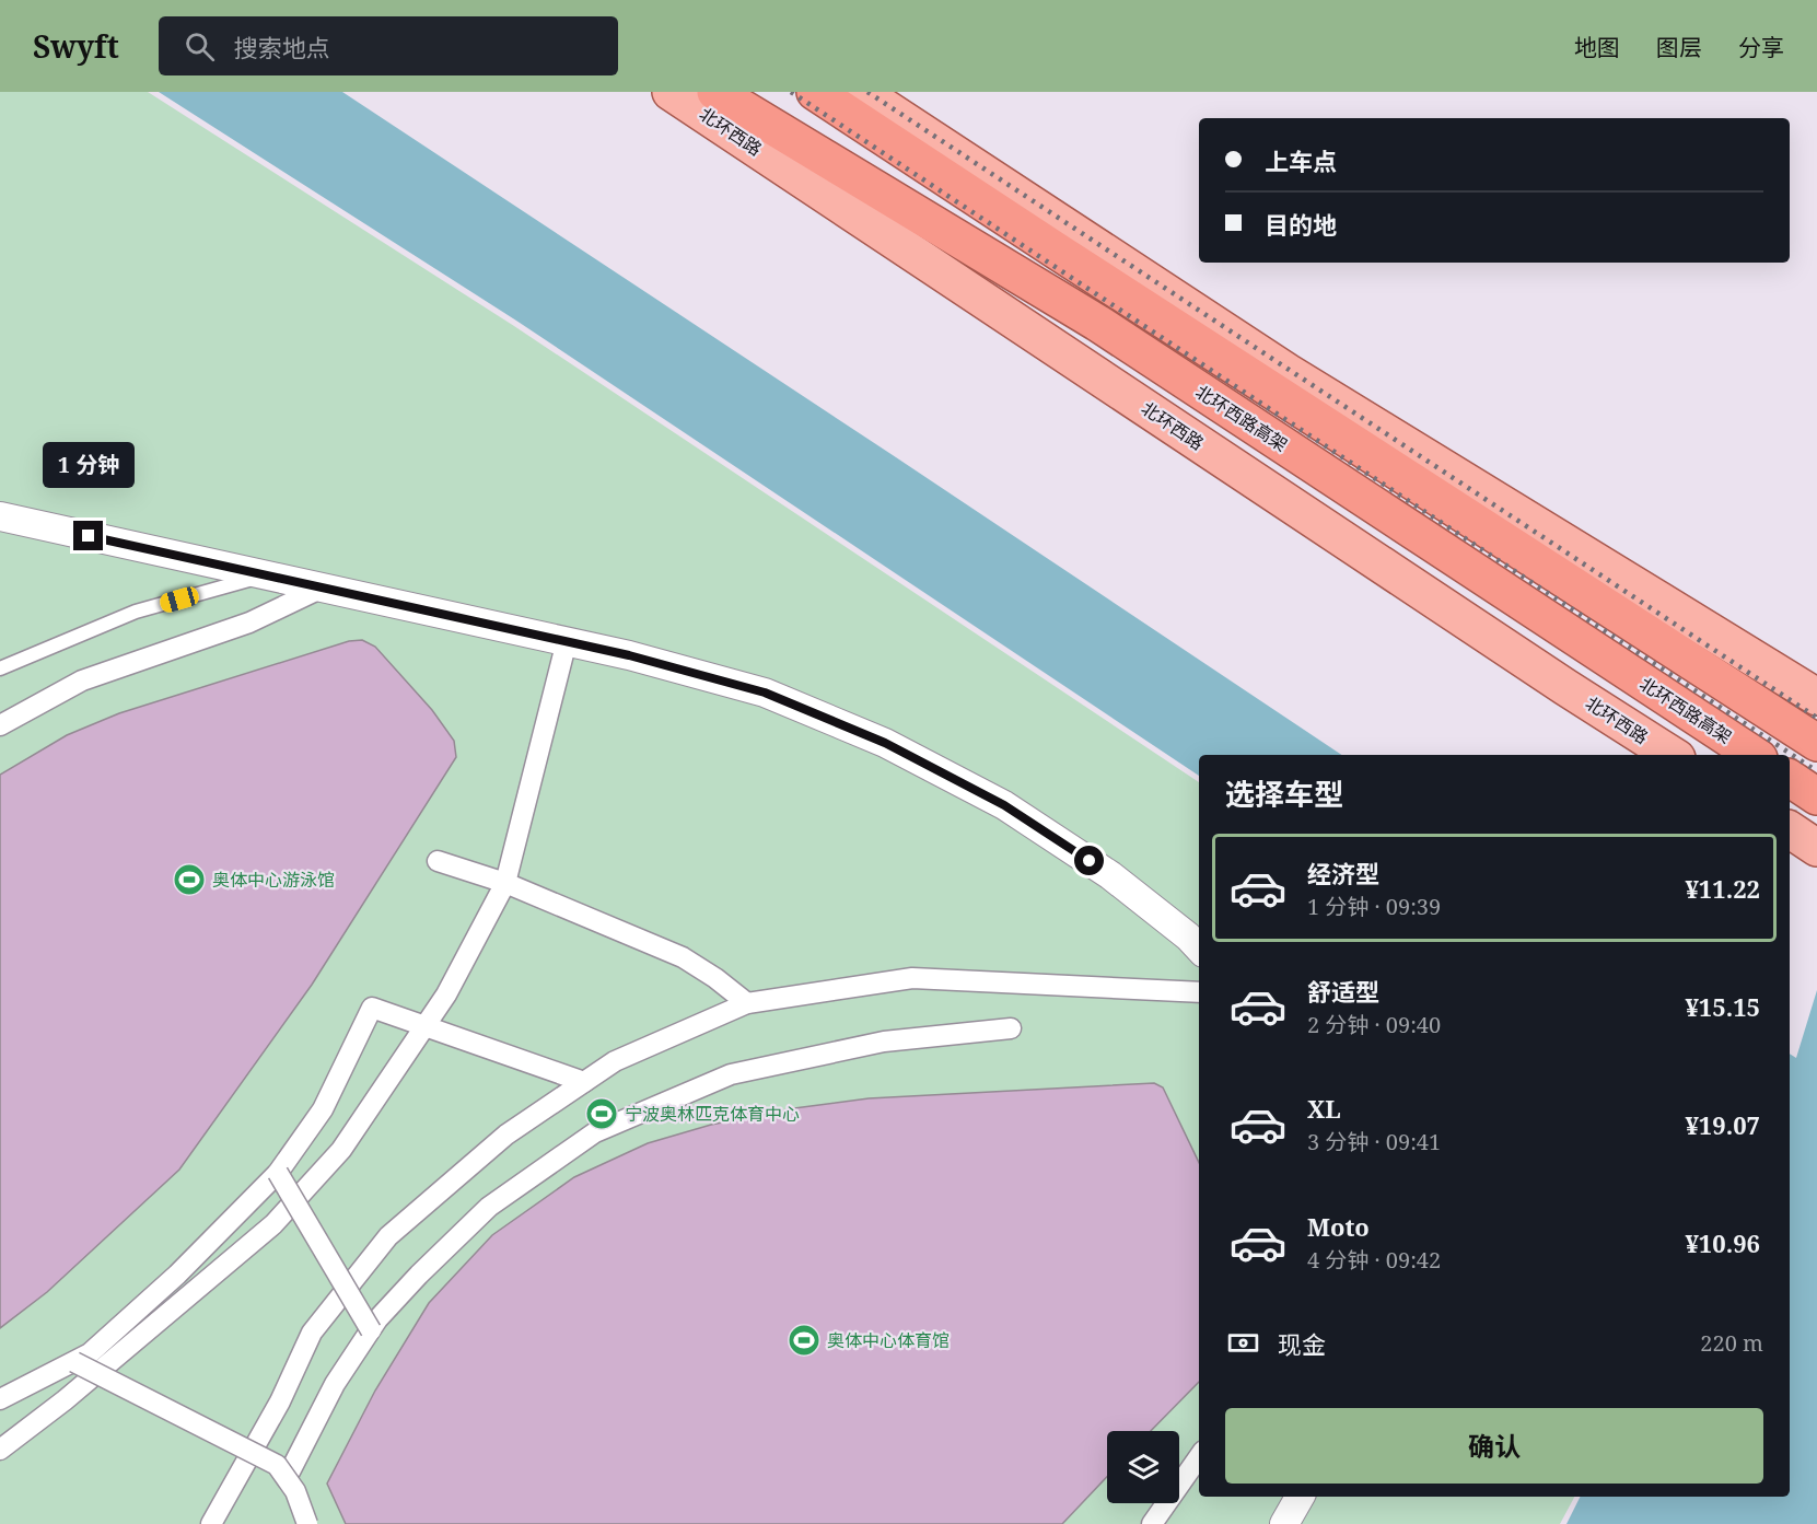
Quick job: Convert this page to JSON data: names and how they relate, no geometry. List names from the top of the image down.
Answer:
{
  "streets": {
    "highway": ["北环西路高架"],
    "main road": ["北环西路"]
  },
  "places": {
    "sports": ["奥体中心游泳馆", "宁波奥林匹克体育中心", "奥体中心体育馆"]
  },
  "page": {
    "header": "Swyft",
    "search": "搜索地点",
    "nav": ["地图", "图层", "分享"],
    "banner": ["上车点", "目的地"],
    "bubble": "1 分钟",
    "heading": "选择车型",
    "list": [
      {
        "name": "经济型",
        "note": "1 分钟 · 09:39",
        "value": "¥11.22"
      },
      {
        "name": "舒适型",
        "note": "2 分钟 · 09:40",
        "value": "¥15.15"
      },
      {
        "name": "XL",
        "note": "3 分钟 · 09:41",
        "value": "¥19.07"
      },
      {
        "name": "Moto",
        "note": "4 分钟 · 09:42",
        "value": "¥10.96"
      }
    ],
    "pay": ["现金", "220 m"],
    "buttons": "确认"
  }
}
